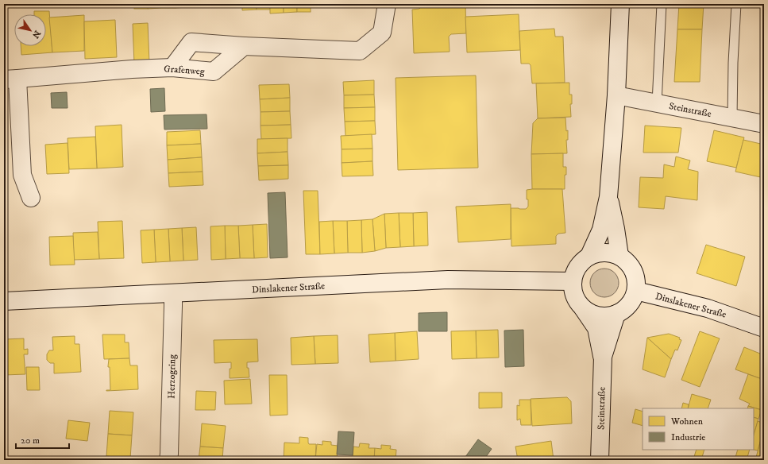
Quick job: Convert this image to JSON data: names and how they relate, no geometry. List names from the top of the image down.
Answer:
{
  "streets": {
    "street": [
      "Grafenweg",
      "Steinstraße",
      "Dinslakener Straße",
      "Herzogring"
    ]
  },
  "crossings": [
    ["Steinstraße", "Dinslakener Straße"],
    ["Dinslakener Straße", "Herzogring"]
  ],
  "legend": ["Wohnen", "Industrie"],
  "scale_bar": "20 m",
  "north": "bottom right"
}
